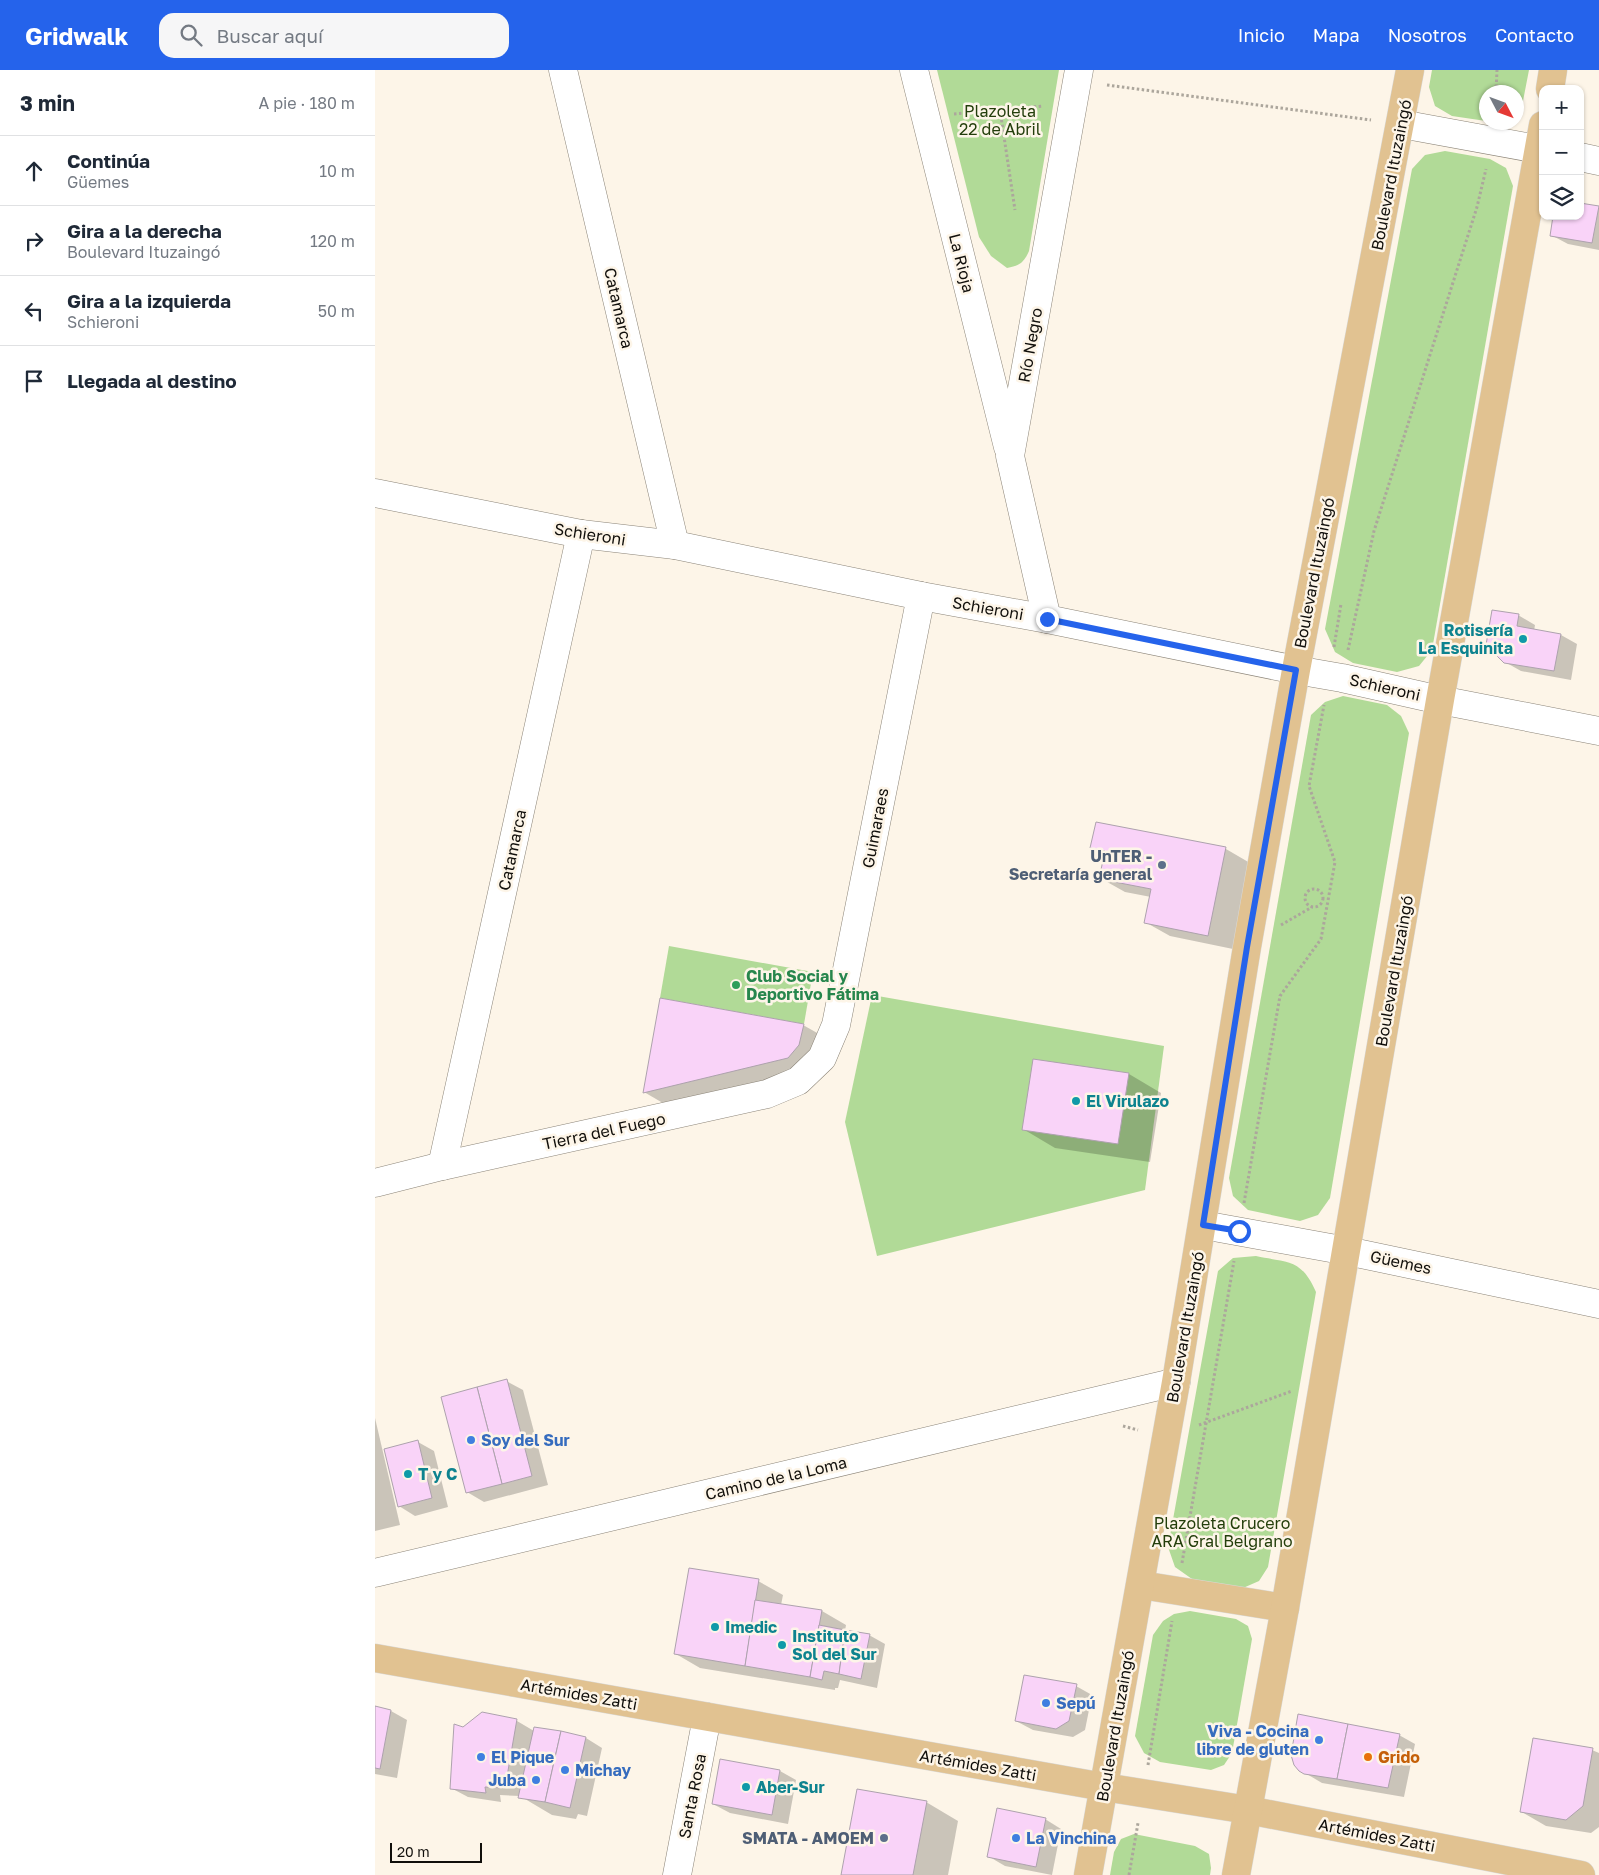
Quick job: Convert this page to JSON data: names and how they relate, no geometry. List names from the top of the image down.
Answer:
{
  "streets": {
    "main road": ["Boulevard Ituzaingó", "Artémides Zatti"],
    "street": [
      "La Rioja",
      "Catamarca",
      "Río Negro",
      "Schieroni",
      "Guimaraes",
      "Tierra del Fuego",
      "Güemes",
      "Camino de la Loma",
      "Santa Rosa"
    ]
  },
  "crossings": [
    ["Boulevard Ituzaingó", "Schieroni"],
    ["Boulevard Ituzaingó", "Güemes"],
    ["Boulevard Ituzaingó", "Camino de la Loma"],
    ["Boulevard Ituzaingó", "Artémides Zatti"],
    ["La Rioja", "Río Negro"],
    ["Catamarca", "Schieroni"],
    ["Catamarca", "Tierra del Fuego"],
    ["Río Negro", "Schieroni"],
    ["Schieroni", "Guimaraes"],
    ["Guimaraes", "Tierra del Fuego"],
    ["Artémides Zatti", "Santa Rosa"]
  ],
  "parks": ["Plazoleta 22 de Abril", "Plazoleta Crucero ARA Gral Belgrano"],
  "places": [
    "Rotisería La Esquinita",
    "UnTER - Secretaría general",
    "Club Social y Deportivo Fátima",
    "El Virulazo",
    "Soy del Sur",
    "T y C",
    "Imedic",
    "Instituto Sol del Sur",
    "Sepú",
    "Viva - Cocina libre de gluten",
    "El Pique",
    "Grido",
    "Michay",
    "Juba",
    "Aber-Sur",
    "SMATA - AMOEM",
    "La Vinchina"
  ],
  "scale_bar": "20 m",
  "north": "bottom right",
  "page": {
    "header": "Gridwalk",
    "search": "Buscar aquí",
    "nav": [
      "Inicio",
      "Mapa",
      "Nosotros",
      "Contacto"
    ],
    "heading": ["3 min", "A pie · 180 m"],
    "map_buttons": ["+", "−"],
    "list": [
      ["Continúa", "Güemes", "10 m"],
      ["Gira a la derecha", "Boulevard Ituzaingó", "120 m"],
      ["Gira a la izquierda", "Schieroni", "50 m"],
      "Llegada al destino"
    ],
    "scale": "20 m"
  }
}
